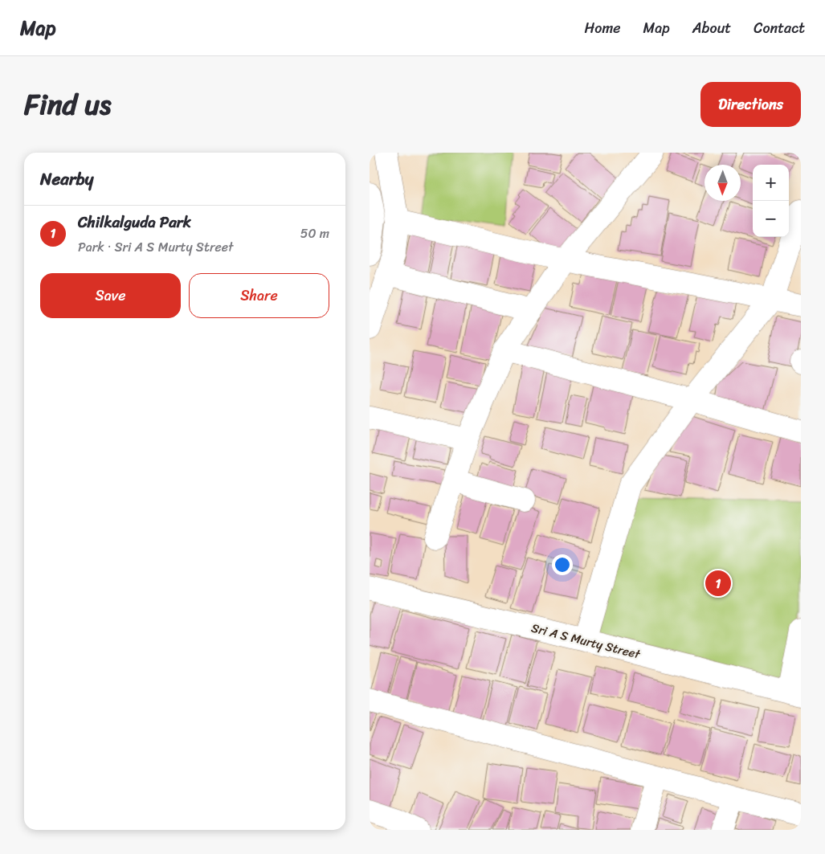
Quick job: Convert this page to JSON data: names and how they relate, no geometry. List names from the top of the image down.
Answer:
{
  "streets": {
    "street": ["Sri A S Murty Street"]
  },
  "north": "bottom",
  "page": {
    "header": "Map",
    "nav": [
      "Home",
      "Map",
      "About",
      "Contact"
    ],
    "title": "Find us",
    "buttons": [
      "Directions",
      ["Save", "Share"]
    ],
    "heading": "Nearby",
    "map_buttons": ["+", "−"],
    "list": [
      {
        "mark": "1",
        "name": "Chilkalguda Park",
        "note": "Park · Sri A S Murty Street",
        "value": "50 m"
      }
    ],
    "pins": "1"
  }
}
